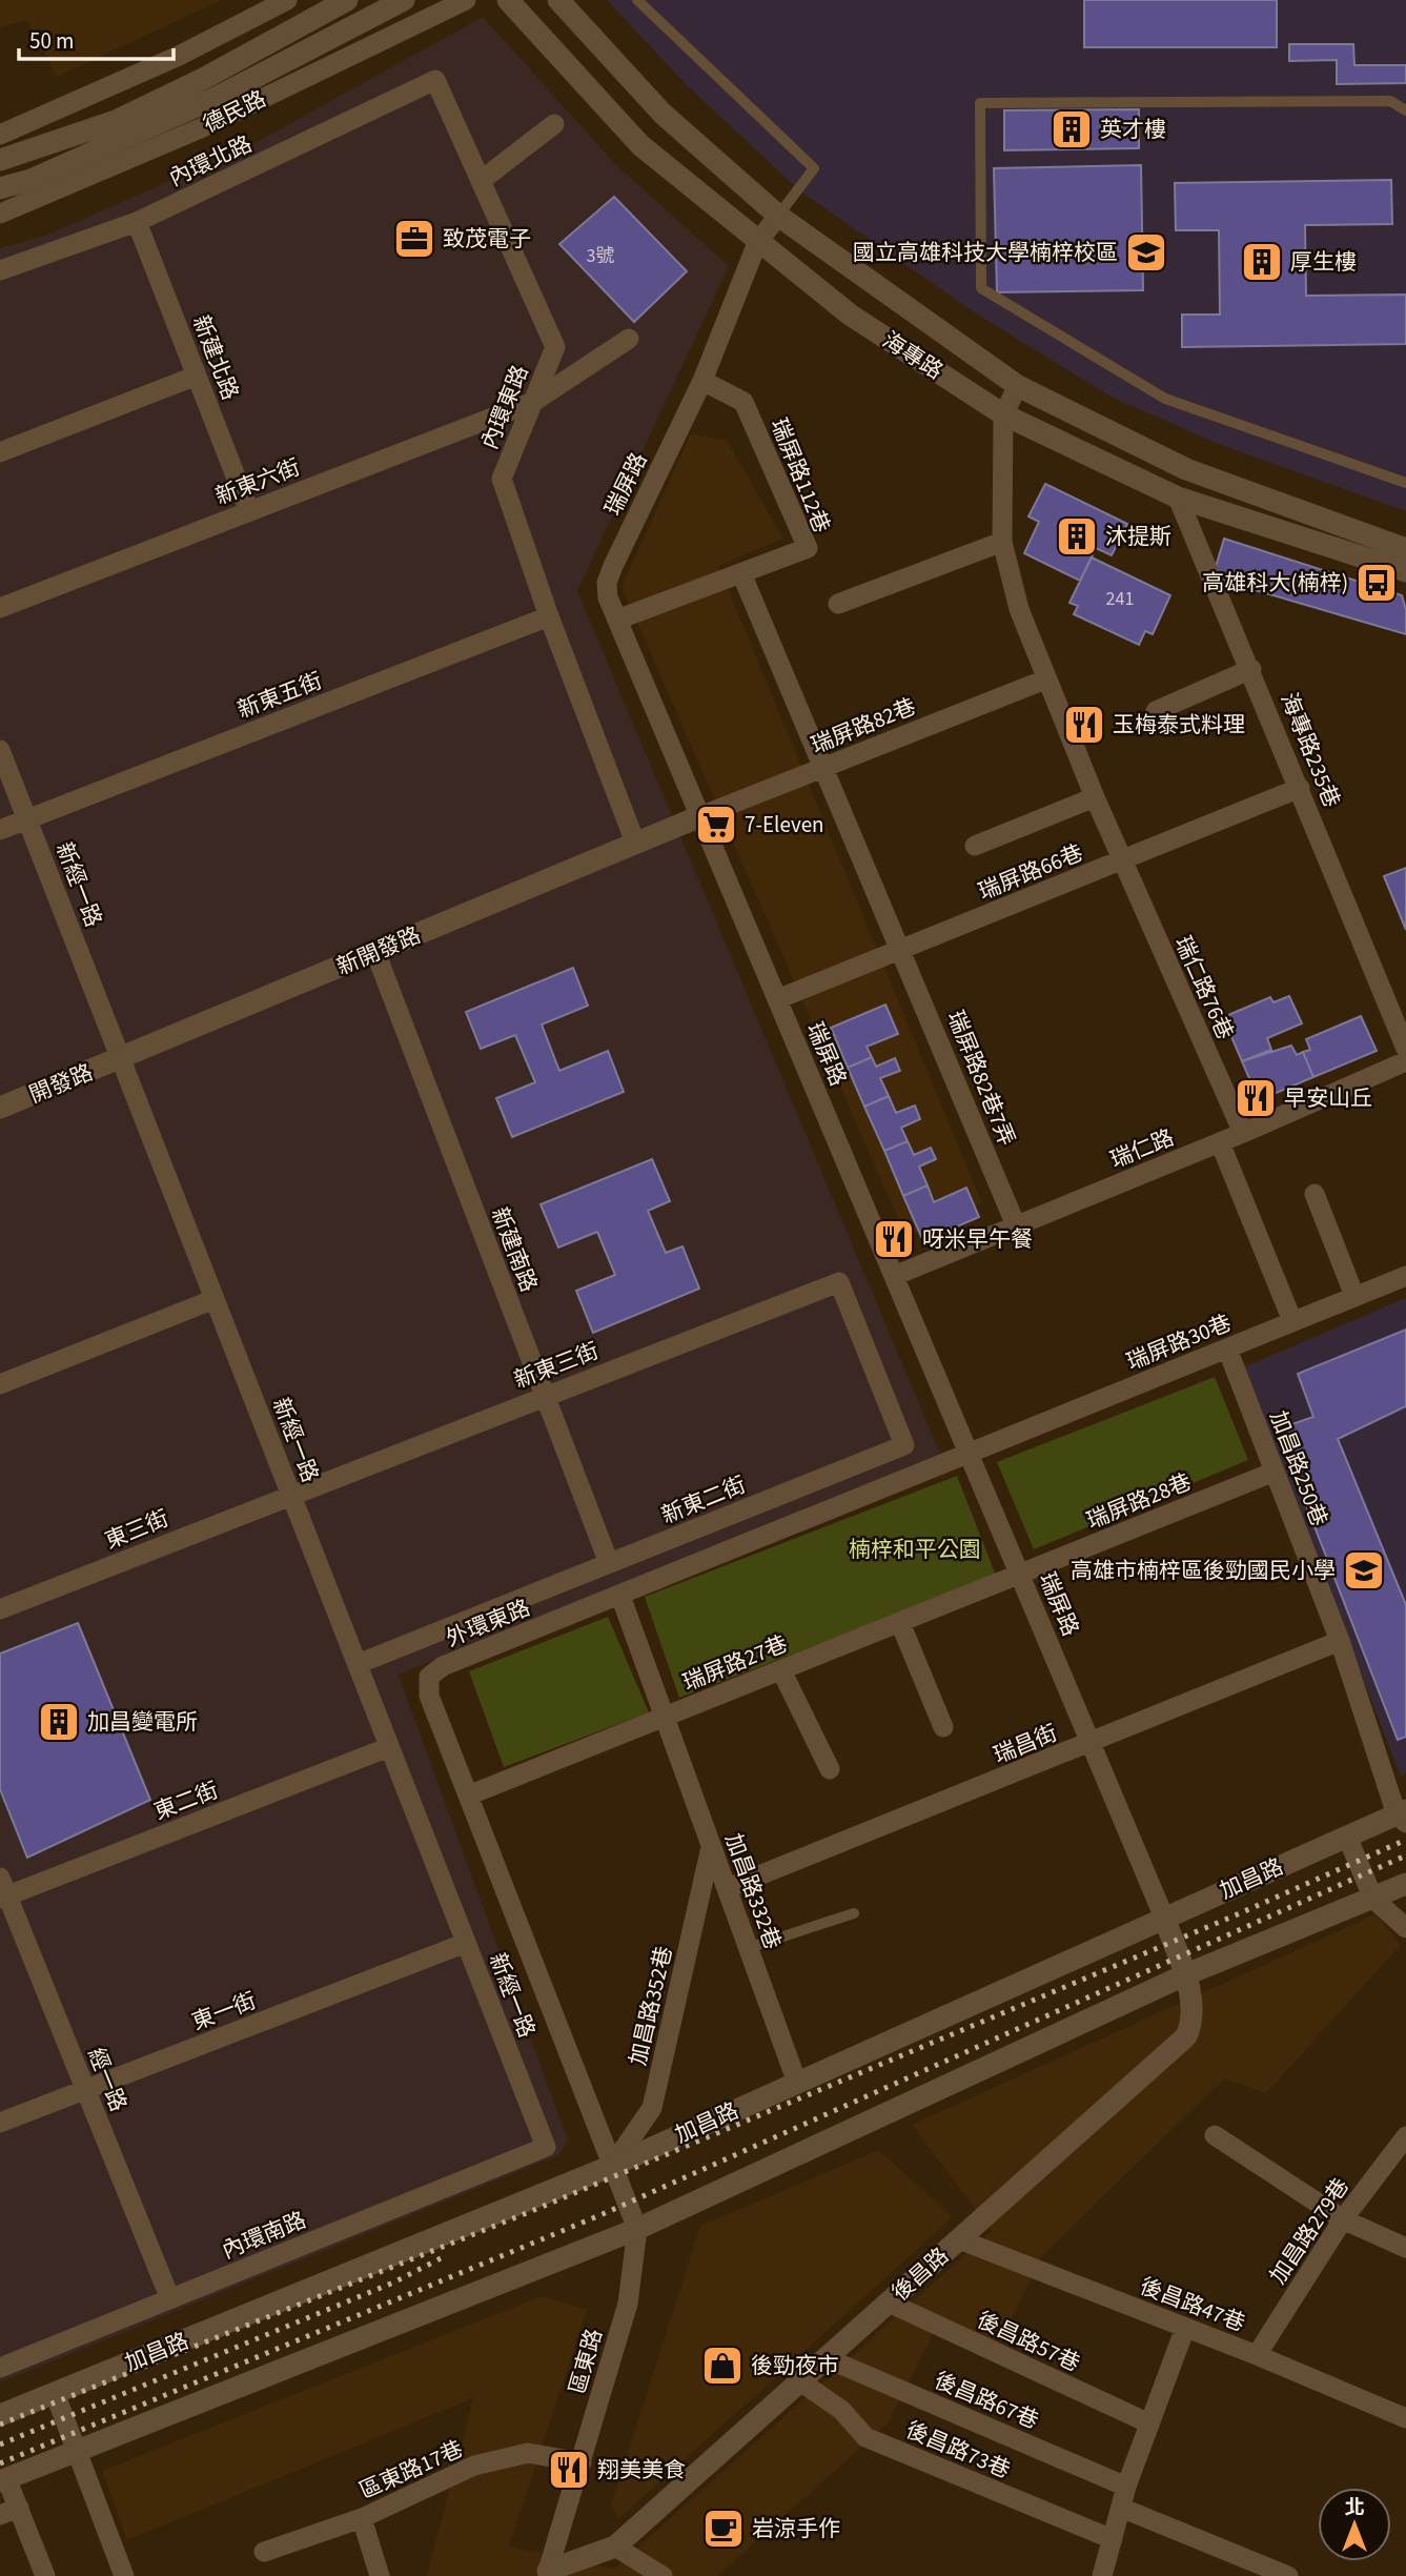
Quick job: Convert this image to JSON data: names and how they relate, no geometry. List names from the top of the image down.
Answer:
{
  "streets": {
    "street": [
      "德民路",
      "內環北路",
      "海專路",
      "新建北路",
      "內環東路",
      "瑞屏路112巷",
      "新東六街",
      "瑞屏路",
      "新東五街",
      "瑞屏路82巷",
      "海專路235巷",
      "瑞屏路66巷",
      "新經一路",
      "新開發路",
      "瑞仁路76巷",
      "瑞屏路82巷7弄",
      "開發路",
      "瑞仁路",
      "新建南路",
      "瑞屏路30巷",
      "新東三街",
      "加昌路250巷",
      "新東二街",
      "瑞屏路28巷",
      "東三街",
      "外環東路",
      "瑞屏路27巷",
      "瑞昌街",
      "東二街",
      "加昌路",
      "加昌路332巷",
      "加昌路352巷",
      "東一街",
      "經一路",
      "加昌路279巷",
      "內環南路",
      "後昌路",
      "後昌路47巷",
      "後昌路57巷",
      "區東路",
      "後昌路67巷",
      "後昌路73巷",
      "區東路17巷"
    ]
  },
  "crossings": [
    ["內環北路", "新建北路"],
    ["內環北路", "內環東路"],
    ["海專路", "瑞屏路"],
    ["海專路", "海專路235巷"],
    ["新建北路", "新東六街"],
    ["內環東路", "新東六街"],
    ["內環東路", "新東五街"],
    ["內環東路", "新開發路"],
    ["瑞屏路112巷", "瑞屏路"],
    ["瑞屏路", "瑞屏路82巷"],
    ["瑞屏路", "瑞屏路66巷"],
    ["瑞屏路", "新開發路"],
    ["瑞屏路", "瑞仁路"],
    ["瑞屏路", "瑞屏路30巷"],
    ["瑞屏路", "瑞屏路28巷"],
    ["瑞屏路", "外環東路"],
    ["瑞屏路", "瑞屏路27巷"],
    ["瑞屏路", "瑞昌街"],
    ["瑞屏路", "加昌路"],
    ["瑞屏路", "後昌路"],
    ["新東五街", "新經一路"],
    ["瑞屏路82巷", "新開發路"],
    ["瑞屏路82巷", "瑞屏路82巷7弄"],
    ["海專路235巷", "瑞屏路66巷"],
    ["瑞屏路66巷", "瑞仁路76巷"],
    ["瑞屏路66巷", "瑞屏路82巷7弄"],
    ["新經一路", "新開發路"],
    ["新經一路", "開發路"],
    ["新經一路", "新東三街"],
    ["新經一路", "新東二街"],
    ["新經一路", "東三街"],
    ["新經一路", "東二街"],
    ["新經一路", "東一街"],
    ["新經一路", "內環南路"],
    ["新開發路", "開發路"],
    ["新開發路", "新建南路"],
    ["瑞仁路76巷", "瑞仁路"],
    ["瑞屏路82巷7弄", "瑞仁路"],
    ["新建南路", "新東三街"],
    ["新建南路", "新東二街"],
    ["瑞屏路30巷", "加昌路250巷"],
    ["瑞屏路30巷", "外環東路"],
    ["新東三街", "新東二街"],
    ["新東三街", "東三街"],
    ["加昌路250巷", "瑞屏路28巷"],
    ["加昌路250巷", "瑞昌街"],
    ["加昌路250巷", "加昌路"],
    ["瑞屏路28巷", "瑞屏路27巷"],
    ["外環東路", "瑞屏路27巷"],
    ["外環東路", "加昌路"],
    ["外環東路", "加昌路352巷"],
    ["外環東路", "區東路"],
    ["瑞屏路27巷", "加昌路332巷"],
    ["瑞昌街", "加昌路332巷"],
    ["東二街", "經一路"],
    ["加昌路", "加昌路332巷"],
    ["加昌路", "加昌路352巷"],
    ["加昌路", "後昌路"],
    ["加昌路", "區東路"],
    ["加昌路332巷", "加昌路352巷"],
    ["加昌路352巷", "區東路"],
    ["東一街", "經一路"],
    ["經一路", "內環南路"],
    ["加昌路279巷", "後昌路47巷"],
    ["後昌路", "後昌路47巷"],
    ["後昌路", "後昌路57巷"],
    ["後昌路", "區東路"],
    ["後昌路", "後昌路67巷"],
    ["後昌路", "後昌路73巷"],
    ["區東路", "區東路17巷"]
  ],
  "parks": ["楠梓和平公園"],
  "places": {
    "building": [
      "英才樓",
      "厚生樓",
      "沐提斯",
      "加昌變電所"
    ],
    "office": ["致茂電子"],
    "school or university": ["國立高雄科技大學楠梓校區", "高雄市楠梓區後勁國民小學"],
    "bus stop": ["高雄科大(楠梓)"],
    "restaurant": [
      "玉梅泰式料理",
      "早安山丘",
      "呀米早午餐",
      "翔美美食"
    ],
    "supermarket": ["7-Eleven"],
    "shop": ["後勁夜市"],
    "cafe": ["岩涼手作"]
  },
  "house_numbers": ["3號", "241"],
  "scale_bar": "50 m",
  "north": "top"
}
